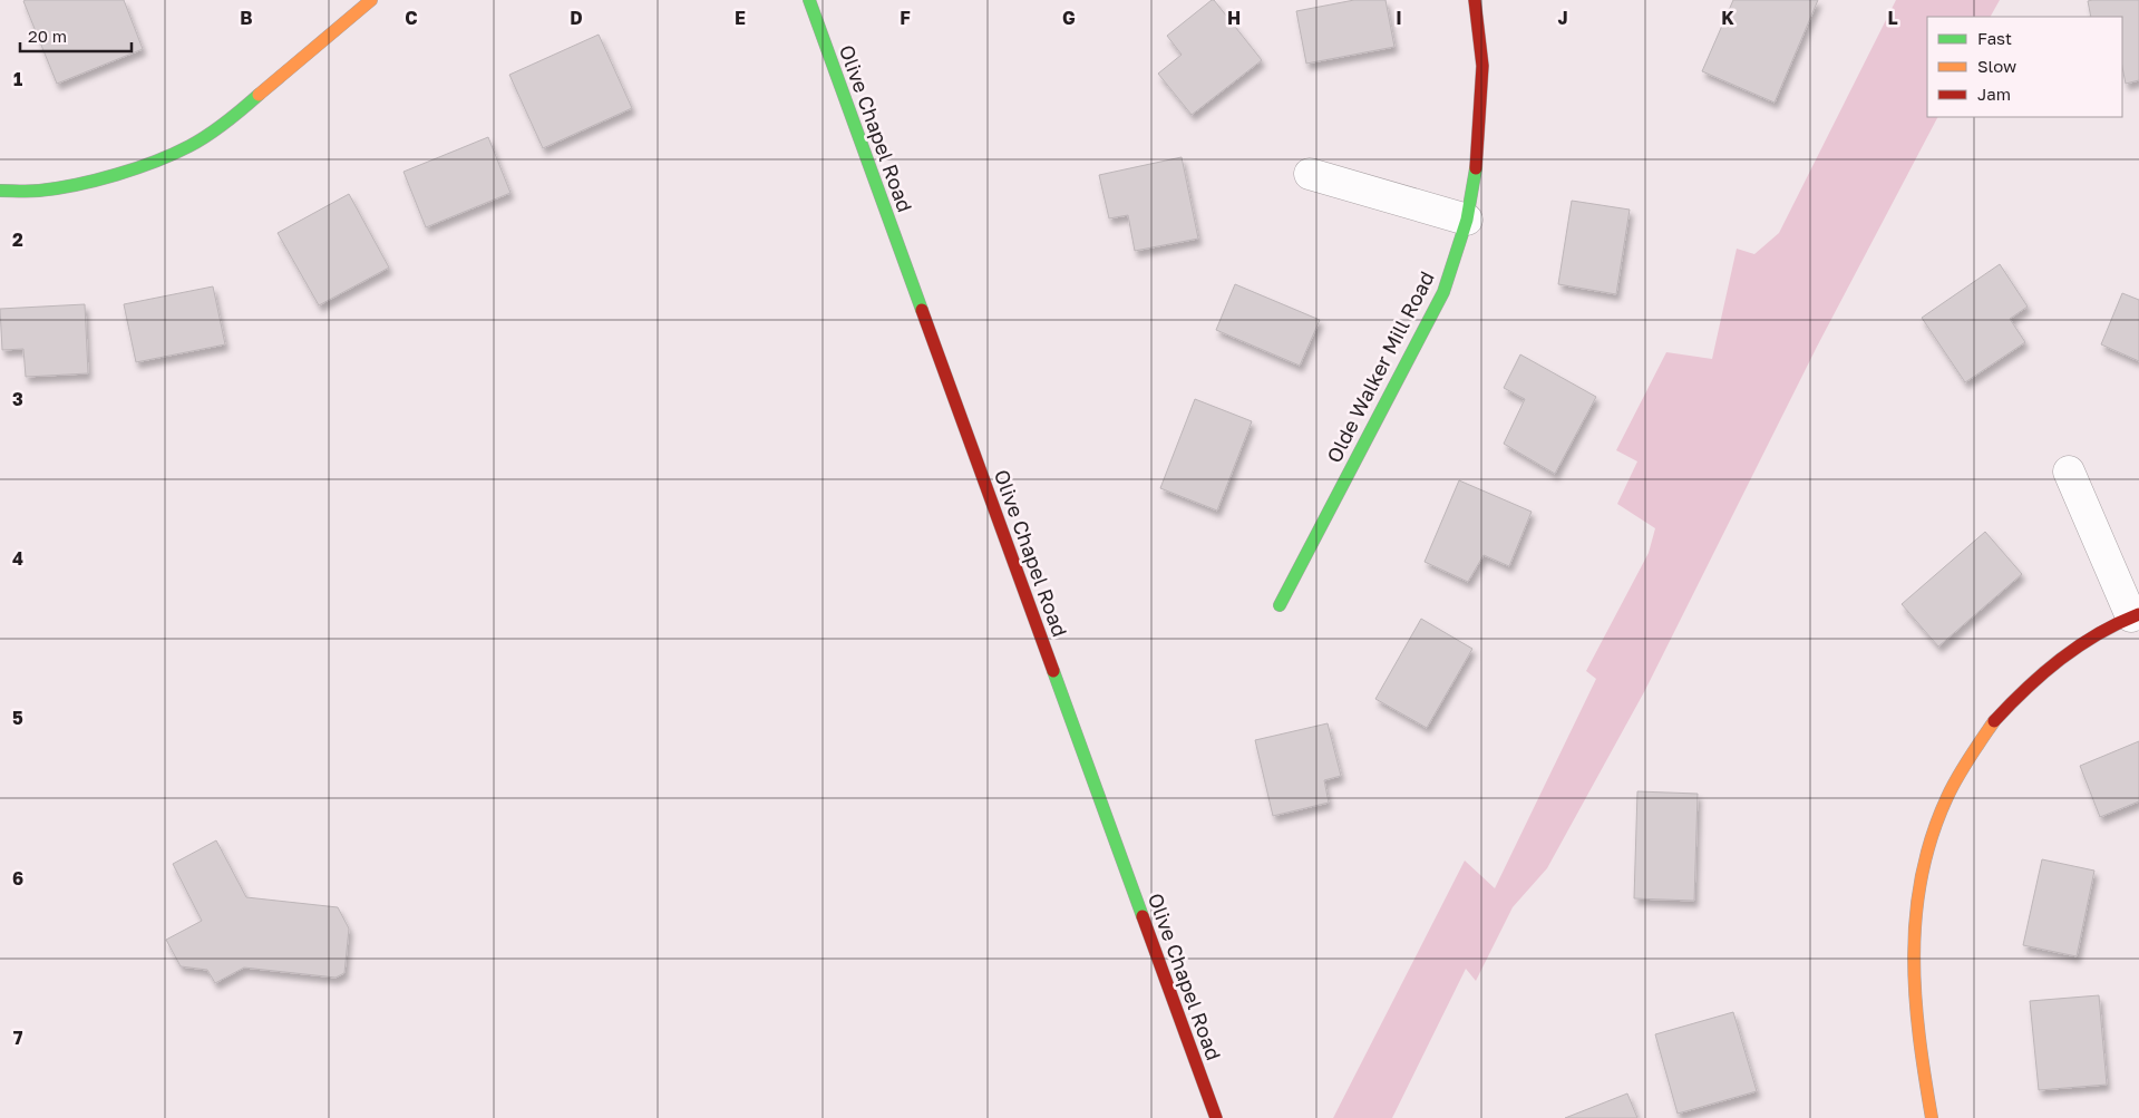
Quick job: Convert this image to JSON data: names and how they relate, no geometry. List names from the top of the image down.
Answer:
{
  "streets": {
    "street": ["Olive Chapel Road", "Olde Walker Mill Road"]
  },
  "legend": ["Fast", "Slow", "Jam"],
  "scale_bar": "20 m",
  "grid": {
    "columns": [
      "B",
      "C",
      "D",
      "E",
      "F",
      "G",
      "H",
      "I",
      "J",
      "K",
      "L"
    ],
    "rows": [
      "1",
      "2",
      "3",
      "4",
      "5",
      "6",
      "7"
    ]
  }
}
